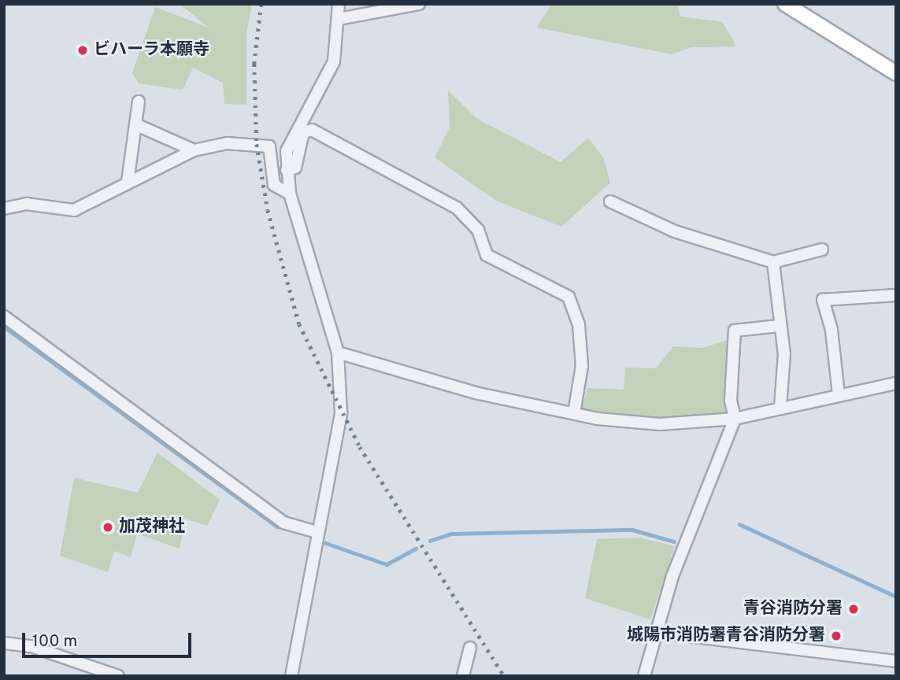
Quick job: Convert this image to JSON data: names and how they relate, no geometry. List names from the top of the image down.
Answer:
{
  "places": [
    "ビハーラ本願寺",
    "加茂神社",
    "青谷消防分署",
    "城陽市消防署青谷消防分署"
  ],
  "scale_bar": "100 m"
}
